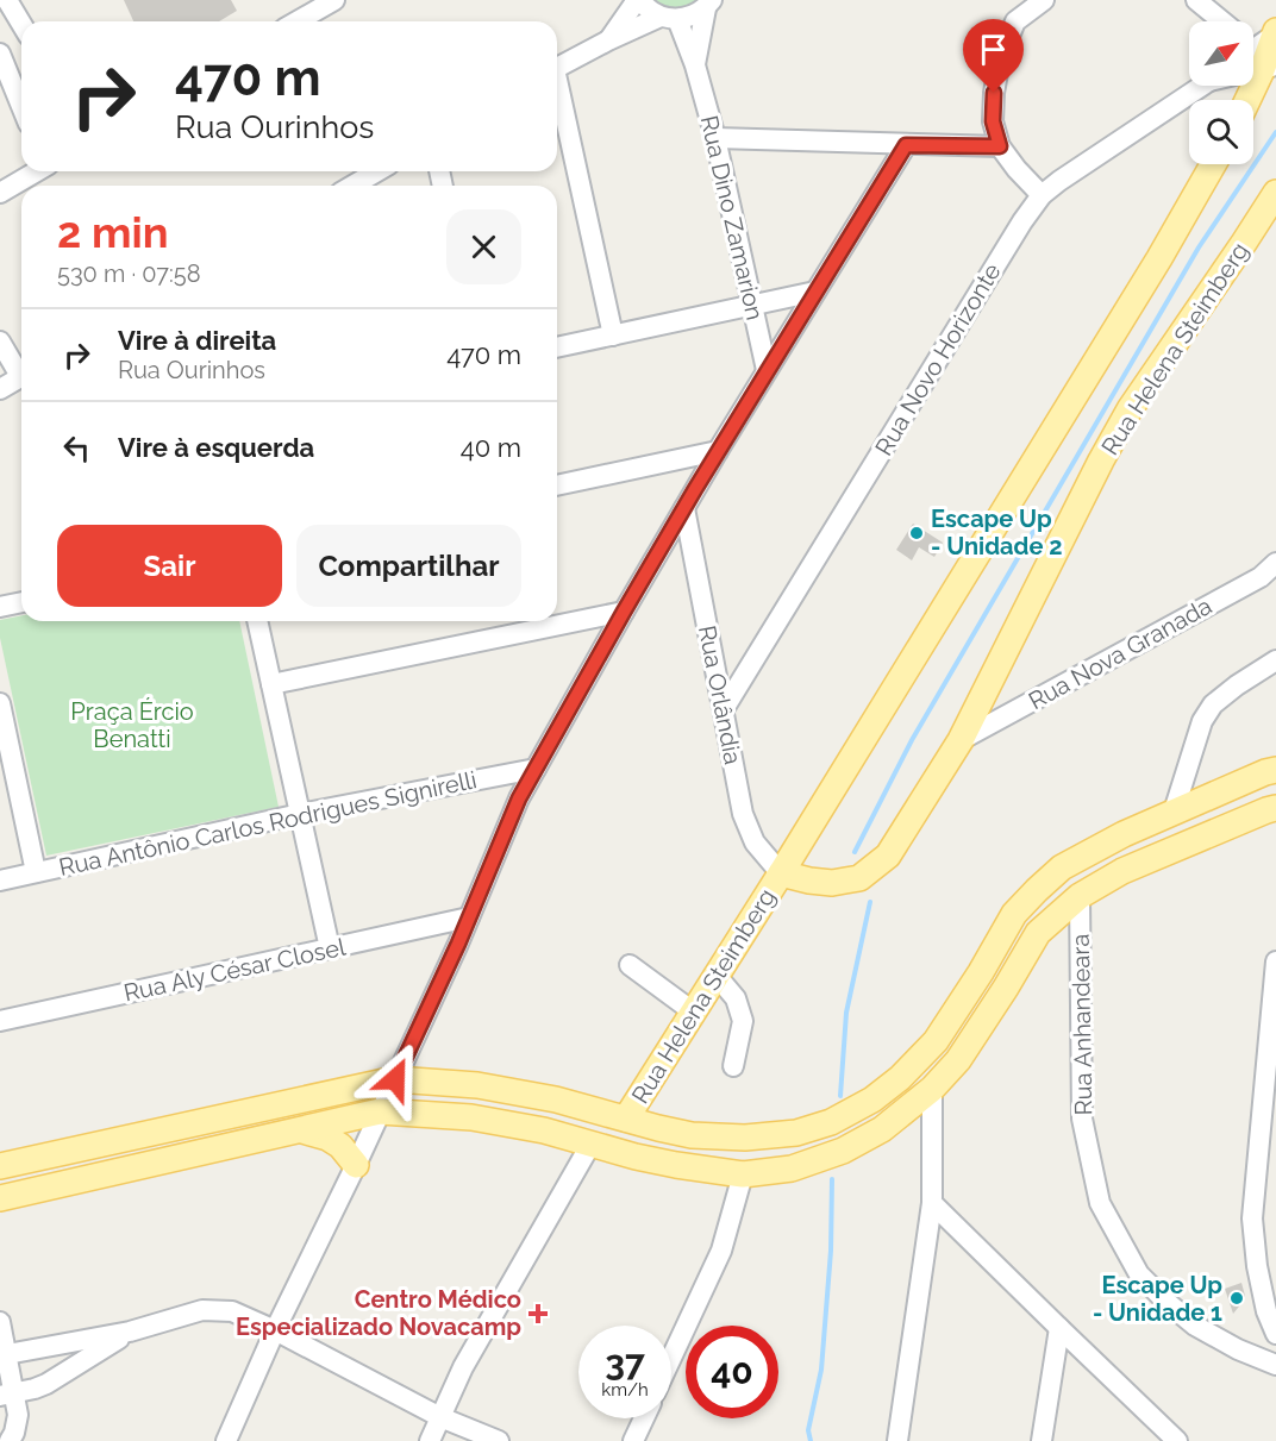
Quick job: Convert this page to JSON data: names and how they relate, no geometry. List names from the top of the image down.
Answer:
{
  "streets": {
    "main road": ["Rua Helena Steimberg"],
    "street": [
      "Rua Dino Zamarion",
      "Rua Novo Horizonte",
      "Rua Nova Granada",
      "Rua Orlândia",
      "Rua Antônio Carlos Rodrigues Signirelli",
      "Rua Aly César Closel",
      "Rua Anhandeara"
    ]
  },
  "crossings": [
    ["Rua Helena Steimberg", "Rua Nova Granada"],
    ["Rua Helena Steimberg", "Rua Orlândia"],
    ["Rua Novo Horizonte", "Rua Orlândia"]
  ],
  "parks": ["Praça Ércio Benatti"],
  "places": {
    "other": ["Escape Up - Unidade 2", "Escape Up - Unidade 1"],
    "health": ["Centro Médico Especializado Novacamp"]
  },
  "north": "top right",
  "page": {
    "turn": ["470 m", "Rua Ourinhos"],
    "heading": ["2 min", "530 m · 07:58"],
    "list": [
      {
        "name": "Vire à direita",
        "note": "Rua Ourinhos",
        "value": "470 m"
      },
      {
        "name": "Vire à esquerda",
        "value": "40 m"
      }
    ],
    "buttons": ["Sair", "Compartilhar"],
    "speed": "37 km/h",
    "limit": "40"
  }
}
